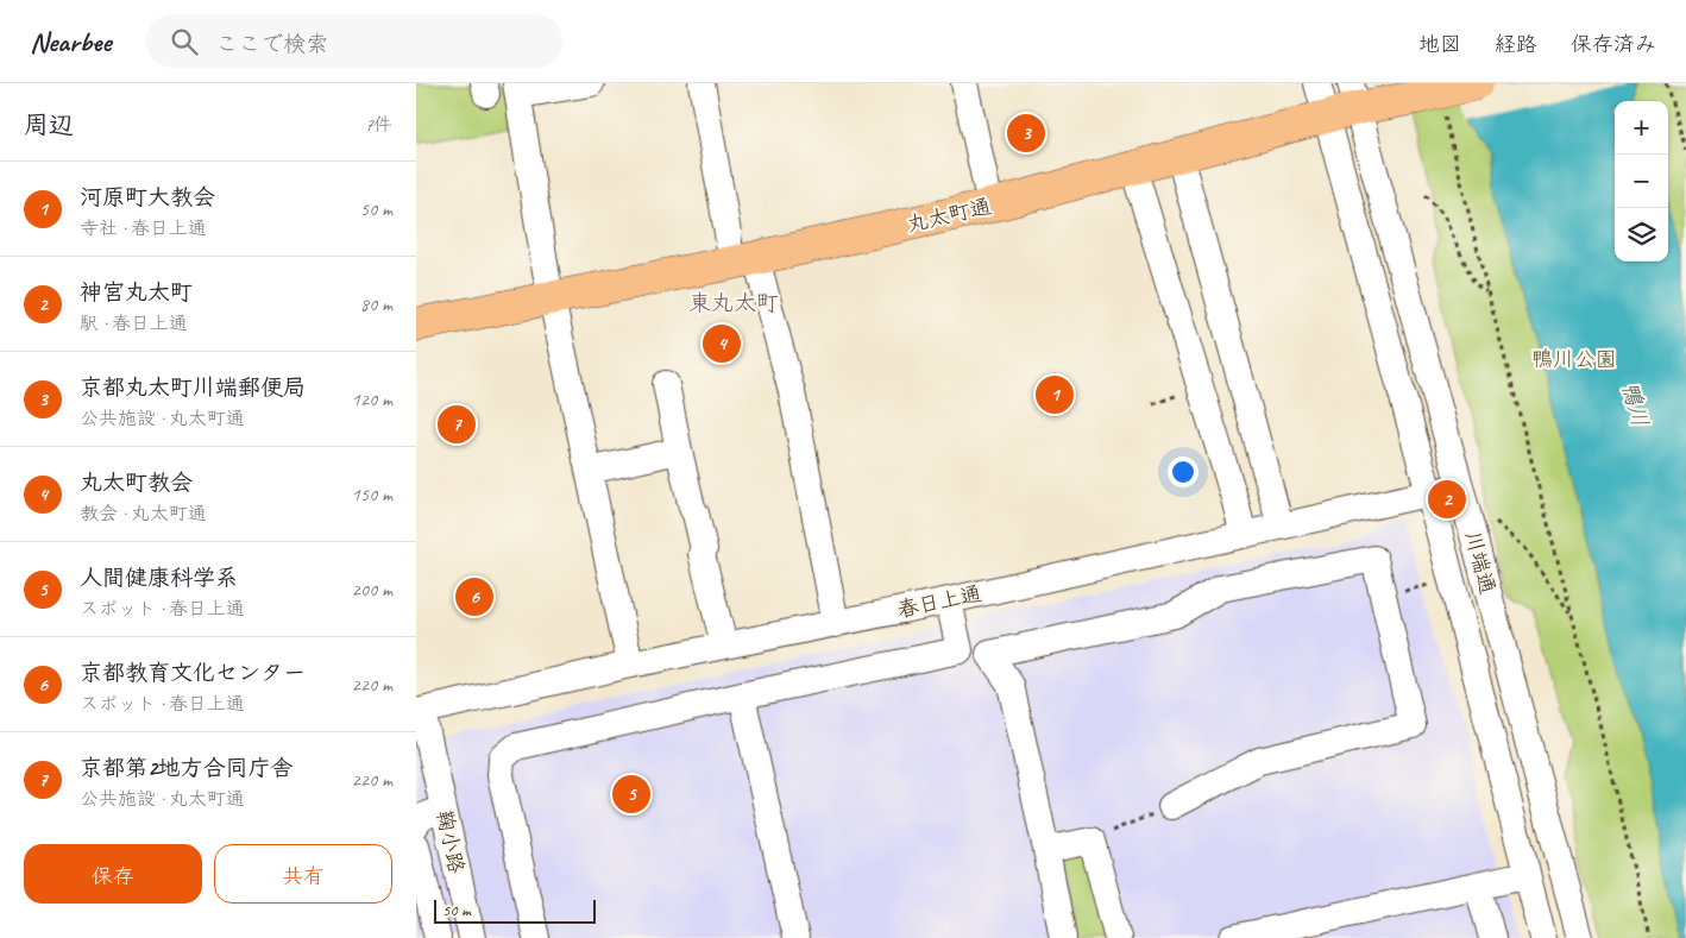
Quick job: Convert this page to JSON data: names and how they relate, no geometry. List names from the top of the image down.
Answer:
{
  "streets": {
    "main road": ["丸太町通"],
    "street": ["川端通", "春日上通", "鞠小路"]
  },
  "crossings": [
    ["丸太町通", "川端通"],
    ["川端通", "春日上通"],
    ["春日上通", "鞠小路"]
  ],
  "districts": ["東丸太町"],
  "water": ["鴨川"],
  "parks": ["鴨川公園"],
  "scale_bar": "50 m",
  "page": {
    "header": "Nearbee",
    "search": "ここで検索",
    "nav": ["地図", "経路", "保存済み"],
    "heading": ["周辺", "7件"],
    "map_buttons": ["+", "−"],
    "pins": [
      "3",
      "4",
      "1",
      "7",
      "2",
      "6",
      "5"
    ],
    "list": [
      {
        "mark": "1",
        "name": "河原町大教会",
        "note": "寺社 · 春日上通",
        "value": "50 m"
      },
      {
        "mark": "2",
        "name": "神宮丸太町",
        "note": "駅 · 春日上通",
        "value": "80 m"
      },
      {
        "mark": "3",
        "name": "京都丸太町川端郵便局",
        "note": "公共施設 · 丸太町通",
        "value": "120 m"
      },
      {
        "mark": "4",
        "name": "丸太町教会",
        "note": "教会 · 丸太町通",
        "value": "150 m"
      },
      {
        "mark": "5",
        "name": "人間健康科学系",
        "note": "スポット · 春日上通",
        "value": "200 m"
      },
      {
        "mark": "6",
        "name": "京都教育文化センター",
        "note": "スポット · 春日上通",
        "value": "220 m"
      },
      {
        "mark": "7",
        "name": "京都第2地方合同庁舎",
        "note": "公共施設 · 丸太町通",
        "value": "220 m"
      }
    ],
    "buttons": ["保存", "共有"],
    "scale": "50 m"
  }
}
